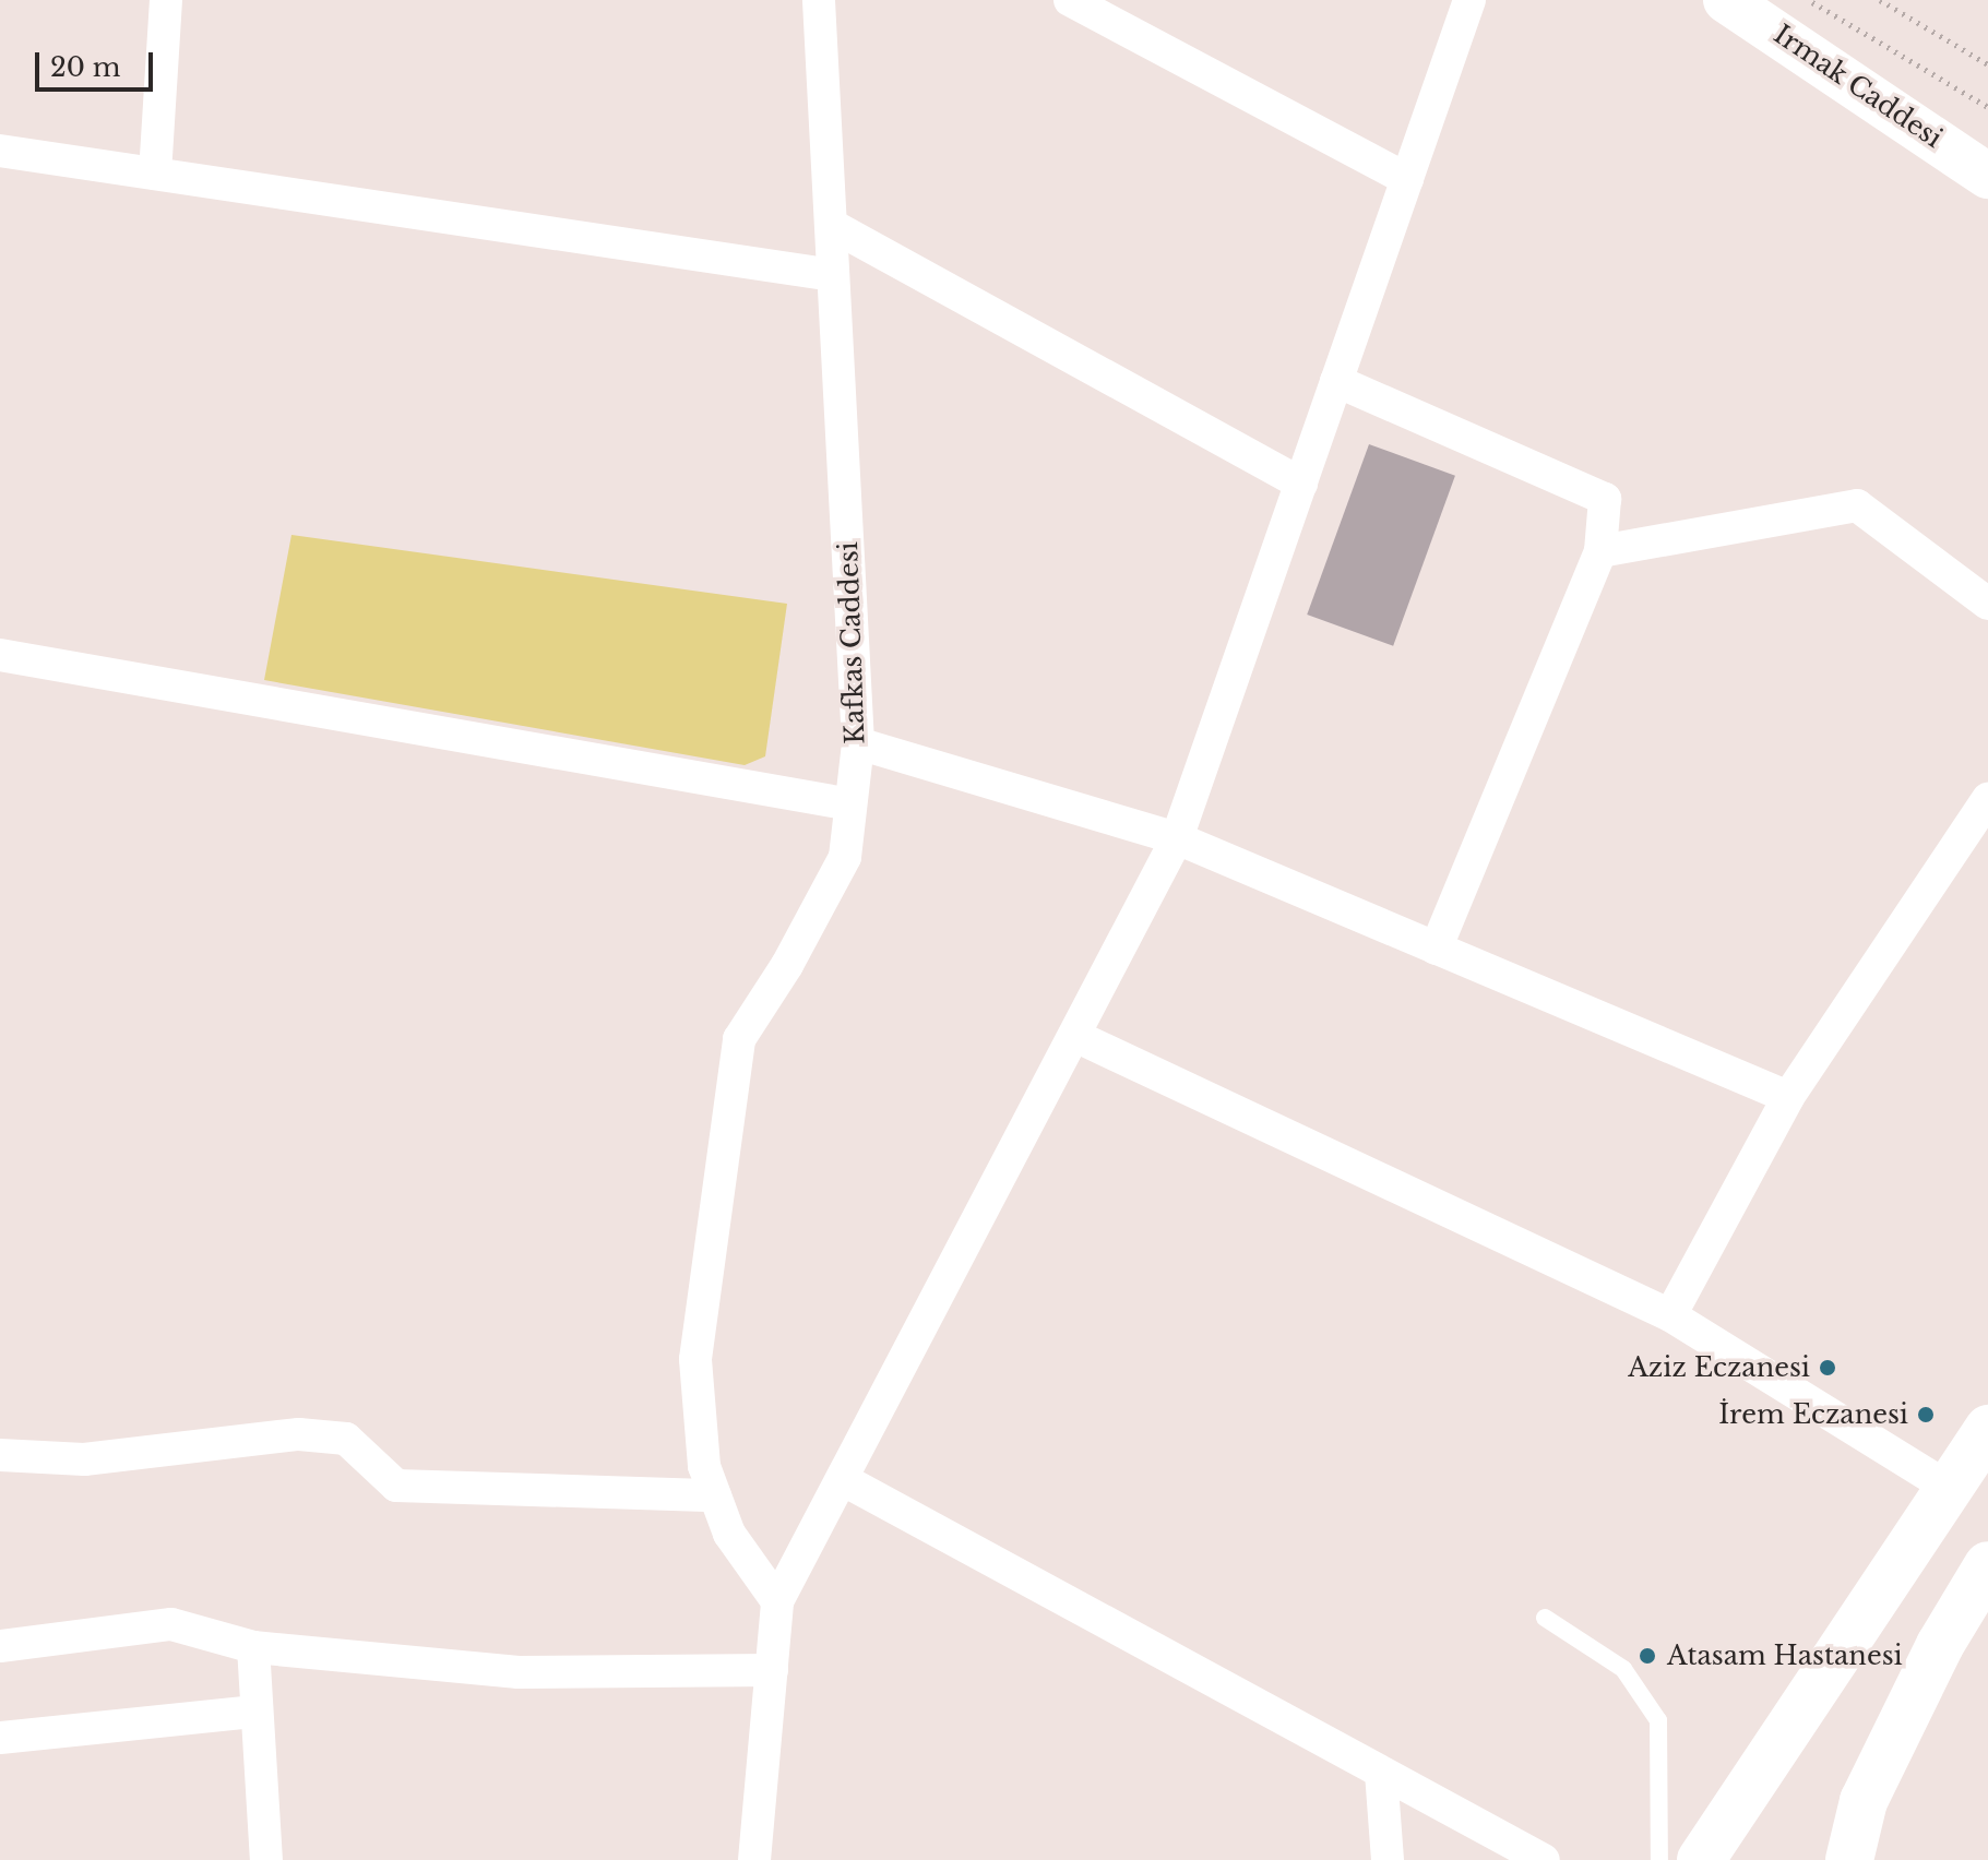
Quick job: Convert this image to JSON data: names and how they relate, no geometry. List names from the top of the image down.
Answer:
{
  "streets": {
    "main road": ["Irmak Caddesi"],
    "street": ["Kafkas Caddesi"]
  },
  "places": ["Aziz Eczanesi", "İrem Eczanesi", "Atasam Hastanesi"],
  "scale_bar": "20 m"
}
